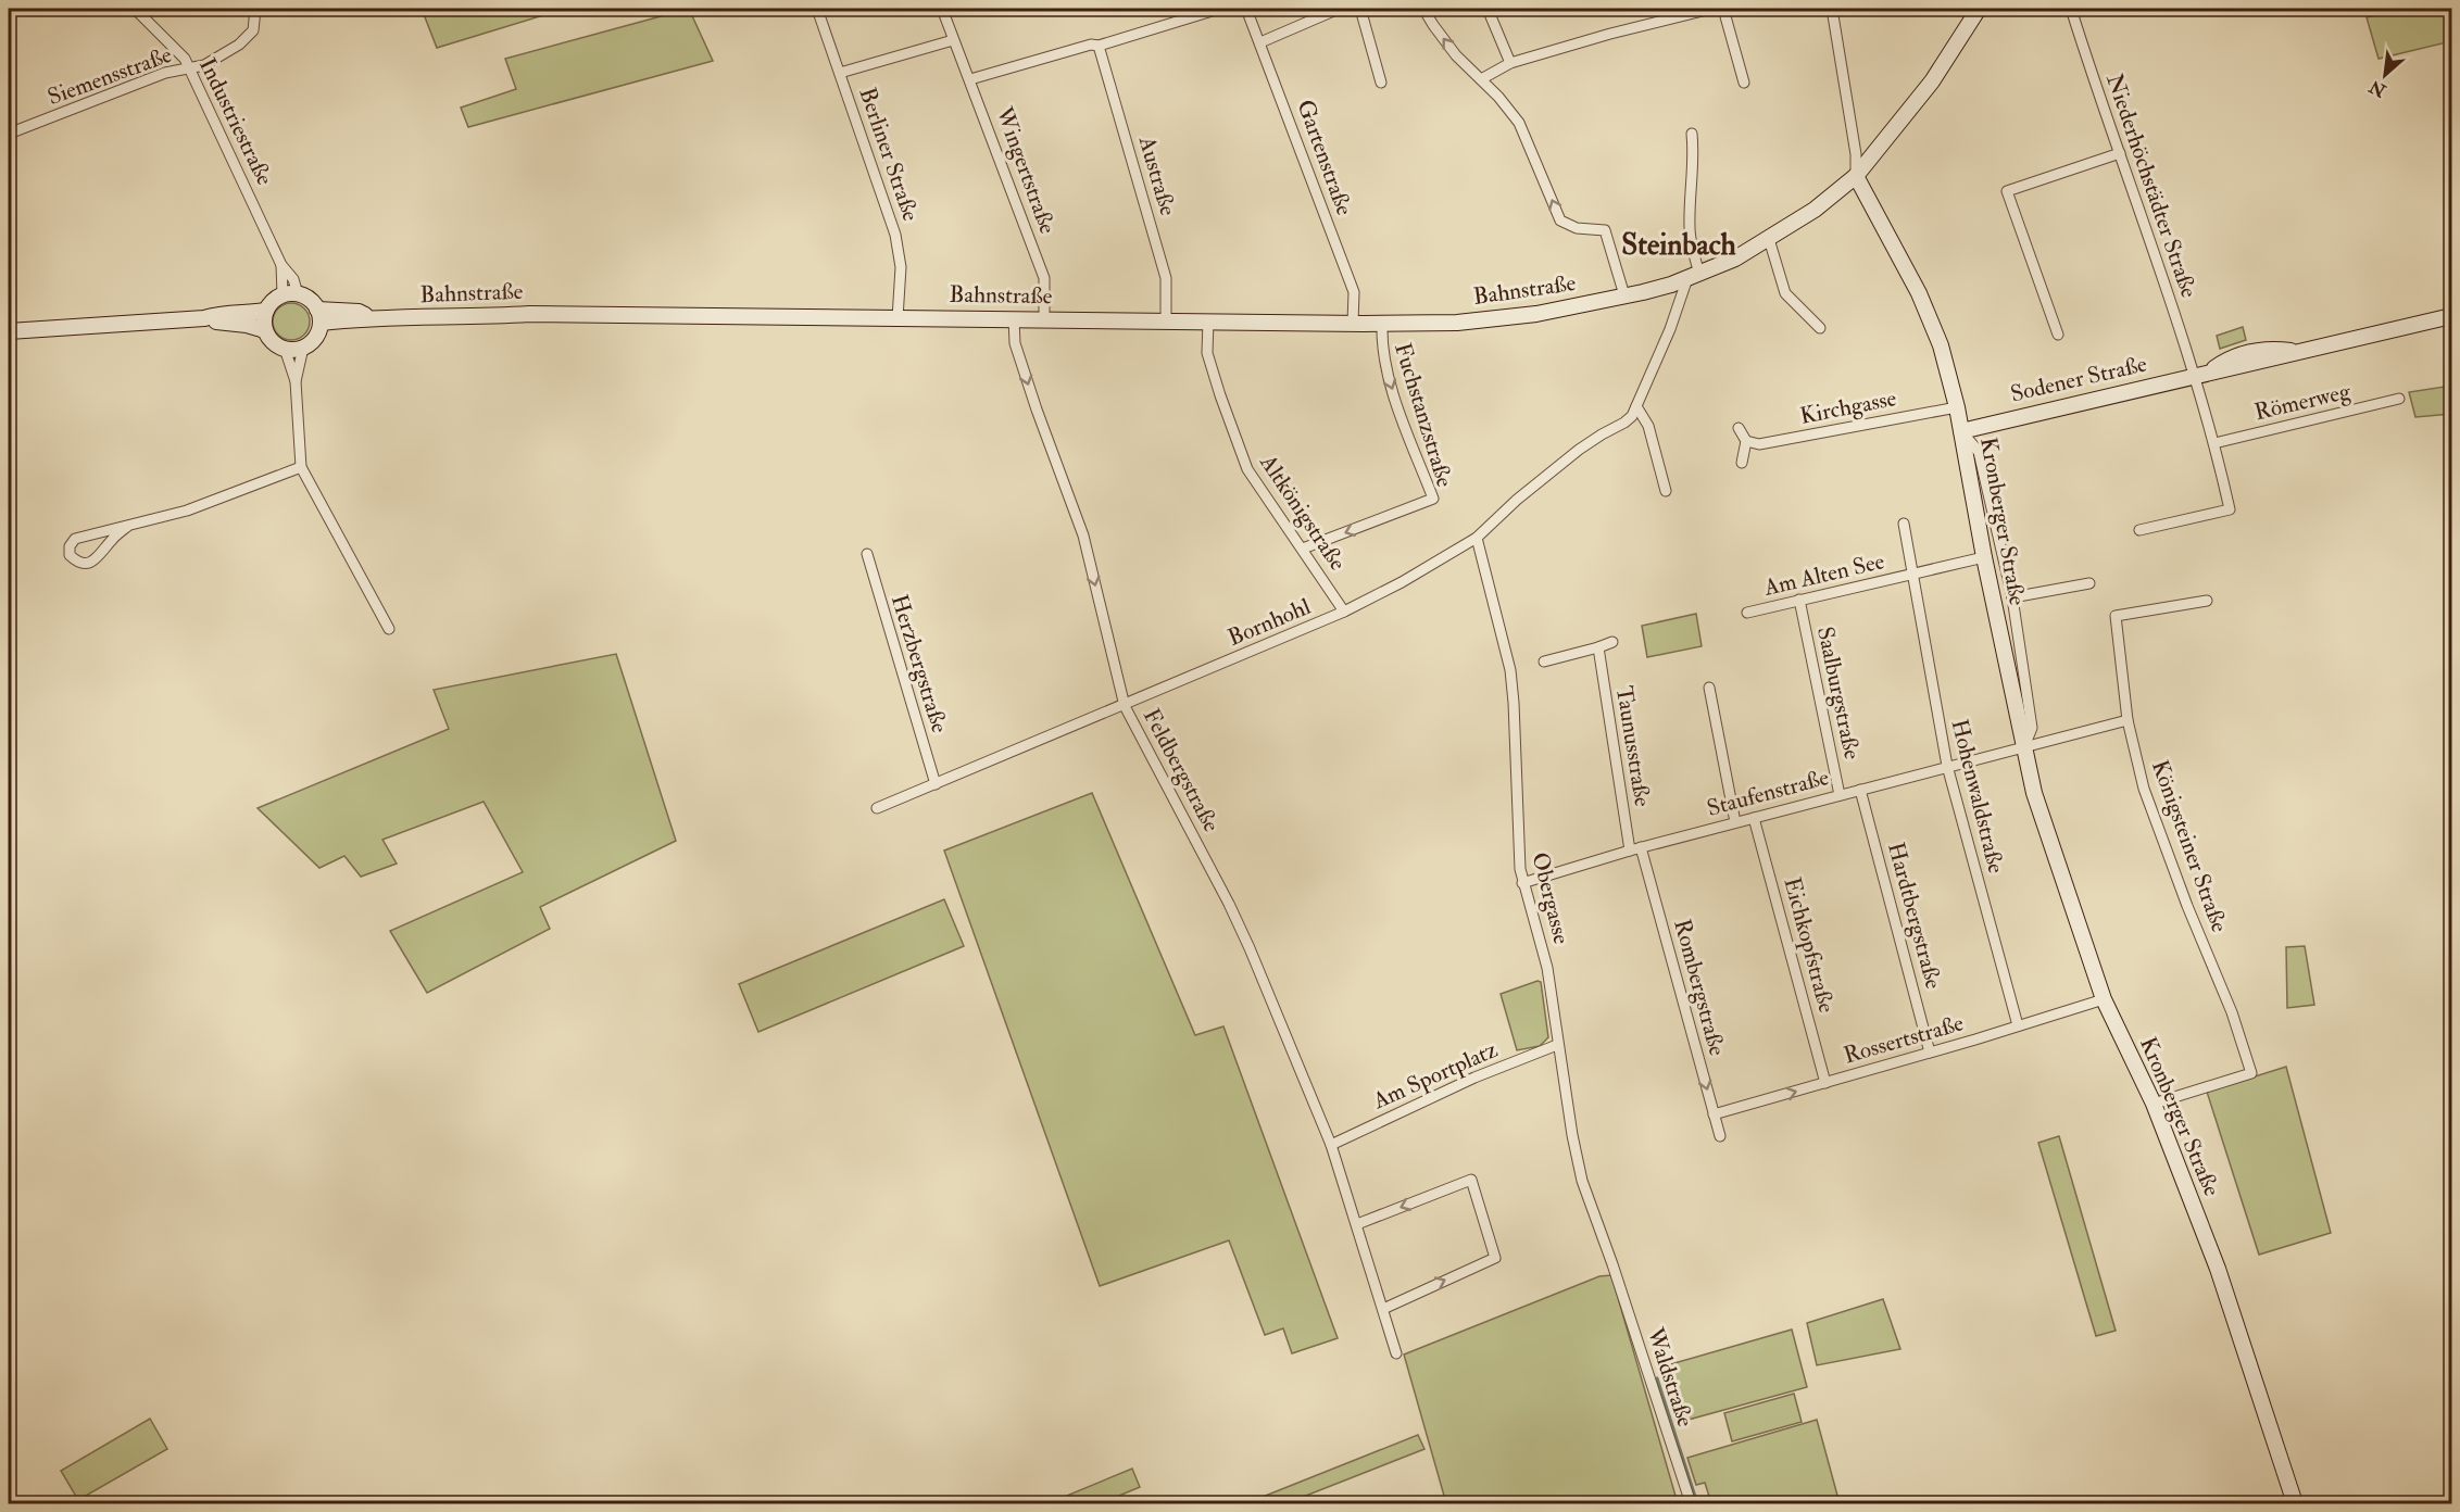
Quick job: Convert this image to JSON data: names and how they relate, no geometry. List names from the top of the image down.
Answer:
{
  "streets": {
    "main road": ["Bahnstraße", "Sodener Straße", "Kronberger Straße"],
    "street": [
      "Siemensstraße",
      "Industriestraße",
      "Berliner Straße",
      "Gartenstraße",
      "Wingertstraße",
      "Austraße",
      "Niederhöchstädter Straße",
      "Römerweg",
      "Kirchgasse",
      "Fuchstanzstraße",
      "Altkönigstraße",
      "Am Alten See",
      "Bornhohl",
      "Herzbergstraße",
      "Saalburgstraße",
      "Taunusstraße",
      "Feldbergstraße",
      "Staufenstraße",
      "Hohenwaldstraße",
      "Königsteiner Straße",
      "Obergasse",
      "Hardtbergstraße",
      "Eichkopfstraße",
      "Rombergstraße",
      "Rossertstraße",
      "Am Sportplatz",
      "Waldstraße"
    ]
  },
  "crossings": [
    ["Siemensstraße", "Industriestraße"],
    ["Industriestraße", "Bahnstraße"],
    ["Berliner Straße", "Bahnstraße"],
    ["Gartenstraße", "Bahnstraße"],
    ["Wingertstraße", "Bahnstraße"],
    ["Austraße", "Bahnstraße"],
    ["Niederhöchstädter Straße", "Sodener Straße"],
    ["Niederhöchstädter Straße", "Römerweg"],
    ["Bahnstraße", "Fuchstanzstraße"],
    ["Bahnstraße", "Altkönigstraße"],
    ["Bahnstraße", "Bornhohl"],
    ["Bahnstraße", "Feldbergstraße"],
    ["Sodener Straße", "Kronberger Straße"],
    ["Fuchstanzstraße", "Altkönigstraße"],
    ["Altkönigstraße", "Bornhohl"],
    ["Kronberger Straße", "Am Alten See"],
    ["Kronberger Straße", "Staufenstraße"],
    ["Kronberger Straße", "Königsteiner Straße"],
    ["Kronberger Straße", "Rossertstraße"],
    ["Am Alten See", "Saalburgstraße"],
    ["Am Alten See", "Hohenwaldstraße"],
    ["Bornhohl", "Herzbergstraße"],
    ["Bornhohl", "Feldbergstraße"],
    ["Bornhohl", "Obergasse"],
    ["Saalburgstraße", "Staufenstraße"],
    ["Taunusstraße", "Staufenstraße"],
    ["Taunusstraße", "Rombergstraße"],
    ["Feldbergstraße", "Am Sportplatz"],
    ["Staufenstraße", "Hohenwaldstraße"],
    ["Staufenstraße", "Obergasse"],
    ["Staufenstraße", "Hardtbergstraße"],
    ["Staufenstraße", "Eichkopfstraße"],
    ["Staufenstraße", "Rombergstraße"],
    ["Hohenwaldstraße", "Rossertstraße"],
    ["Obergasse", "Am Sportplatz"],
    ["Obergasse", "Waldstraße"],
    ["Hardtbergstraße", "Rossertstraße"],
    ["Eichkopfstraße", "Rossertstraße"],
    ["Rombergstraße", "Rossertstraße"]
  ],
  "one_way": ["Feldbergstraße", "Rombergstraße"],
  "districts": ["Steinbach"],
  "north": "bottom left"
}
